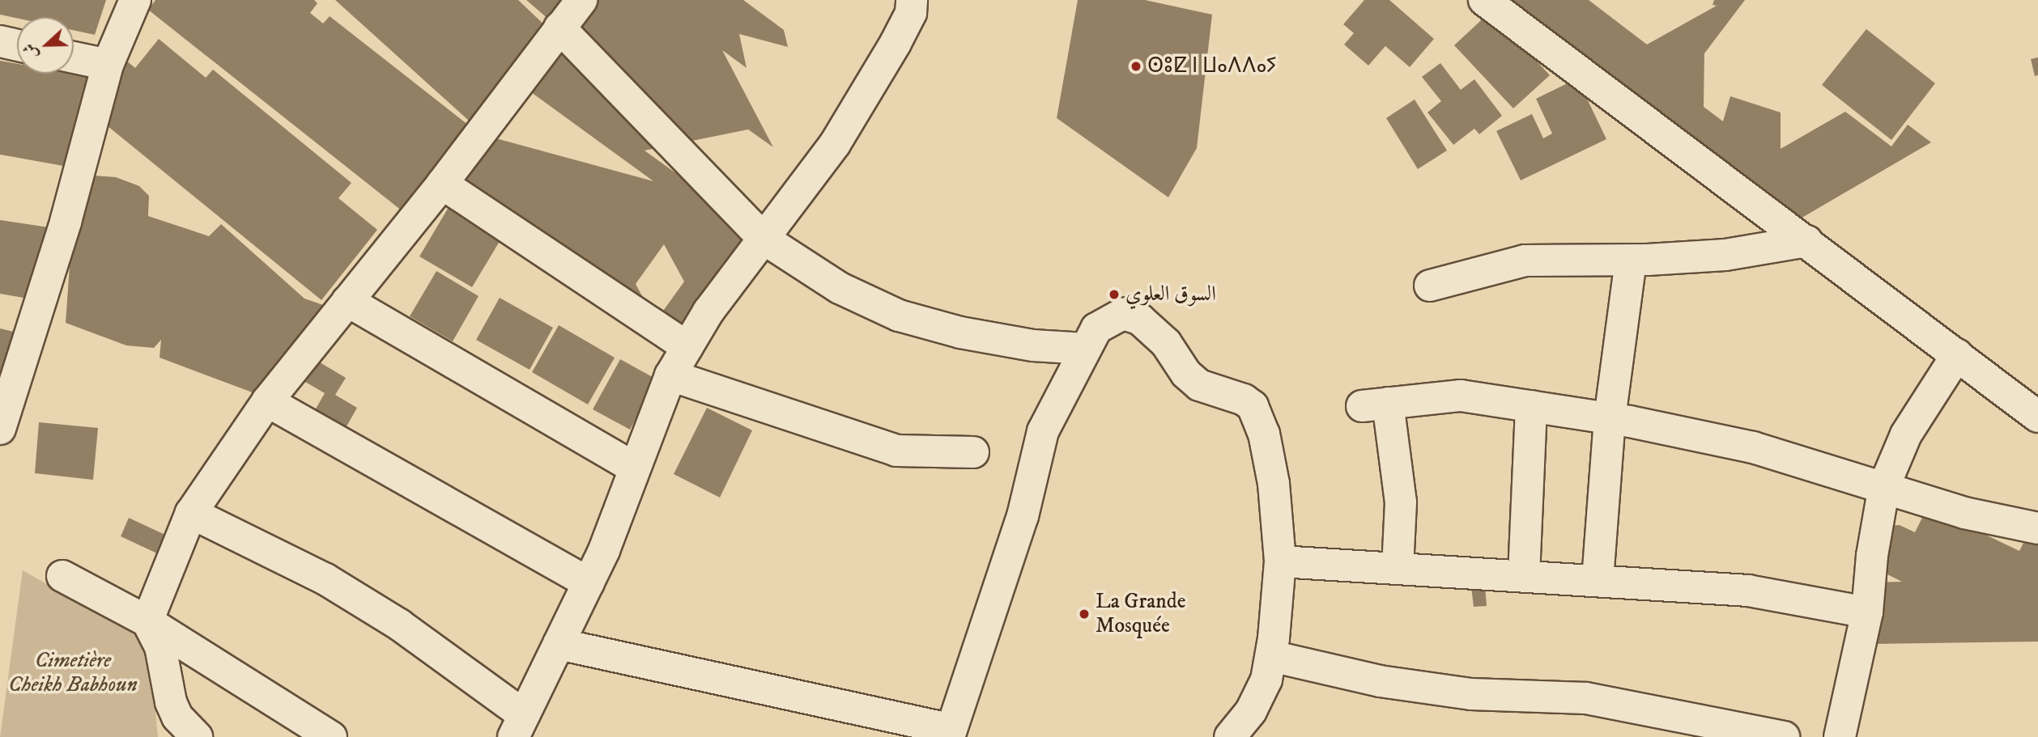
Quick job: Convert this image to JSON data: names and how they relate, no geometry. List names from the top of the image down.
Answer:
{
  "parks": ["Cimetière Cheikh Babhoun"],
  "places": ["ⵙⵓⵇ ⵏ ⵡⴰⴷⴷⴰⵢ", "السوق العلوي", "La Grande Mosquée"],
  "north": "left"
}
